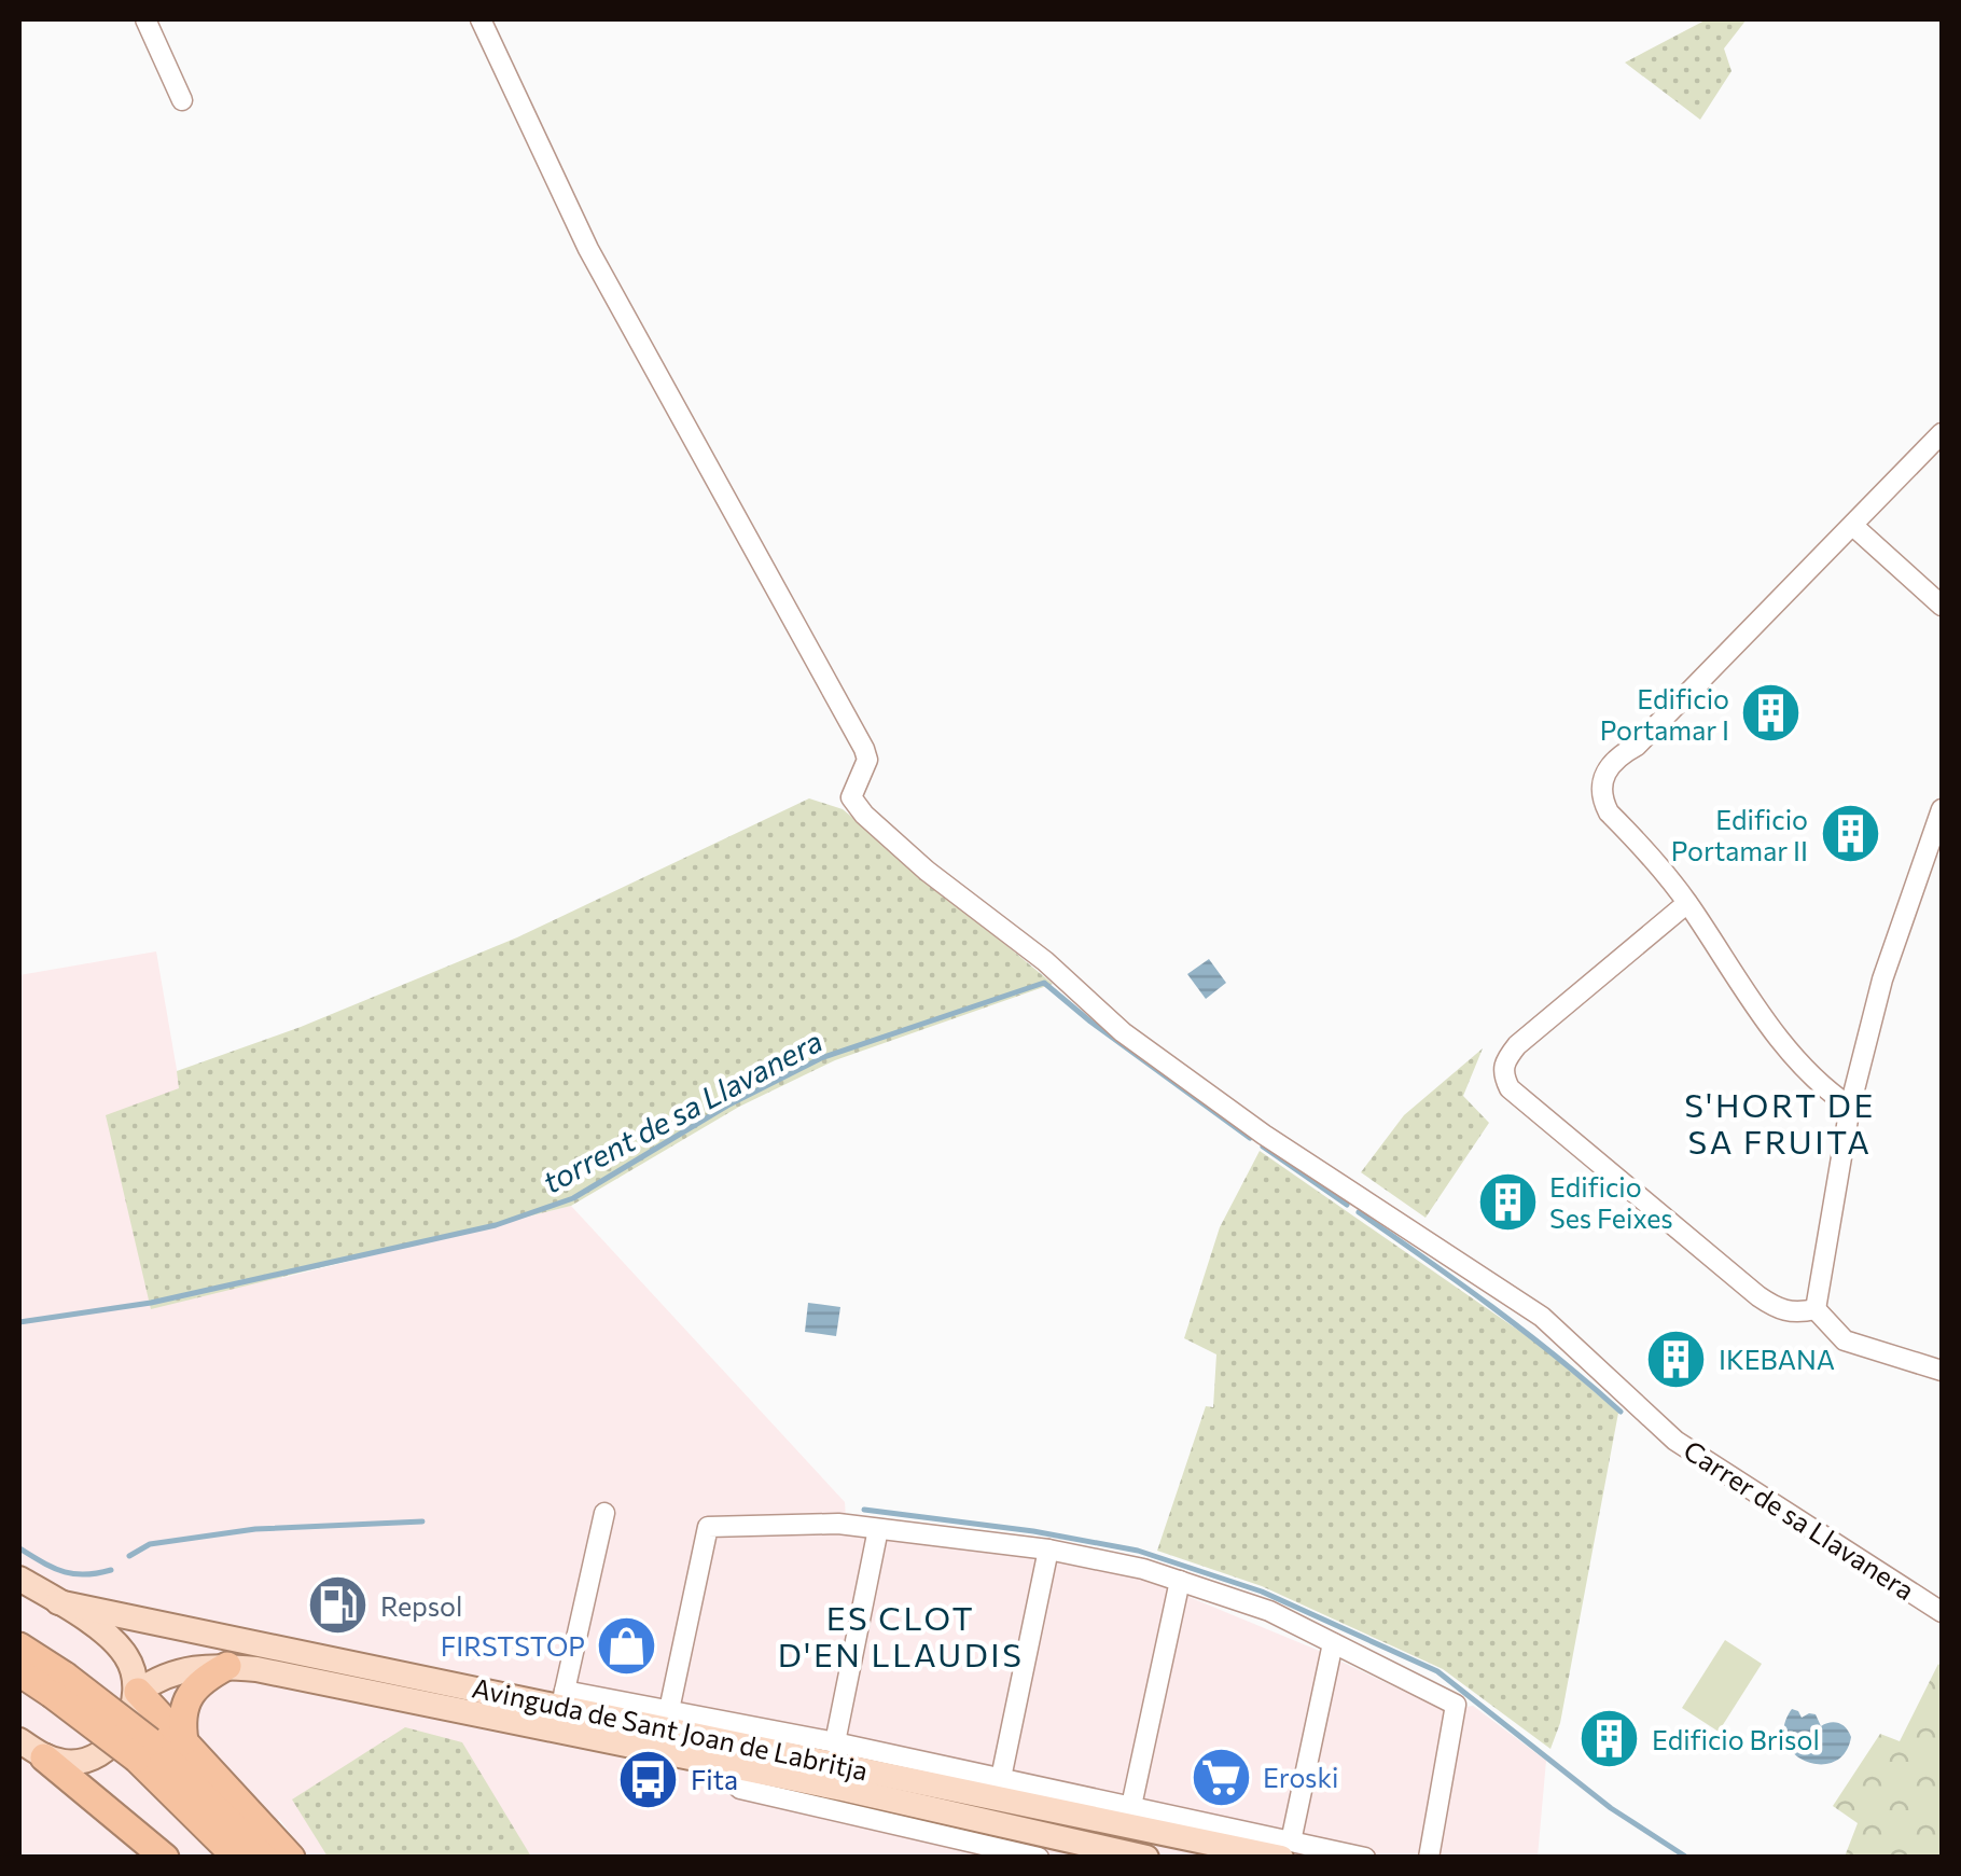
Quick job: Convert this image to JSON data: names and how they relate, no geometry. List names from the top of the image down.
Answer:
{
  "streets": {
    "main road": ["Avinguda de Sant Joan de Labritja"],
    "street": ["Carrer de sa Llavanera"]
  },
  "districts": ["S'HORT DE SA FRUITA", "ES CLOT D'EN LLAUDIS"],
  "water": ["torrent de sa Llavanera"],
  "places": {
    "building": [
      "Edificio Portamar I",
      "Edificio Portamar II",
      "Edificio Ses Feixes",
      "IKEBANA",
      "Edificio Brisol"
    ],
    "fuel station": ["Repsol"],
    "shop": ["FIRSTSTOP"],
    "supermarket": ["Eroski"],
    "bus stop": ["Fita"]
  }
}
